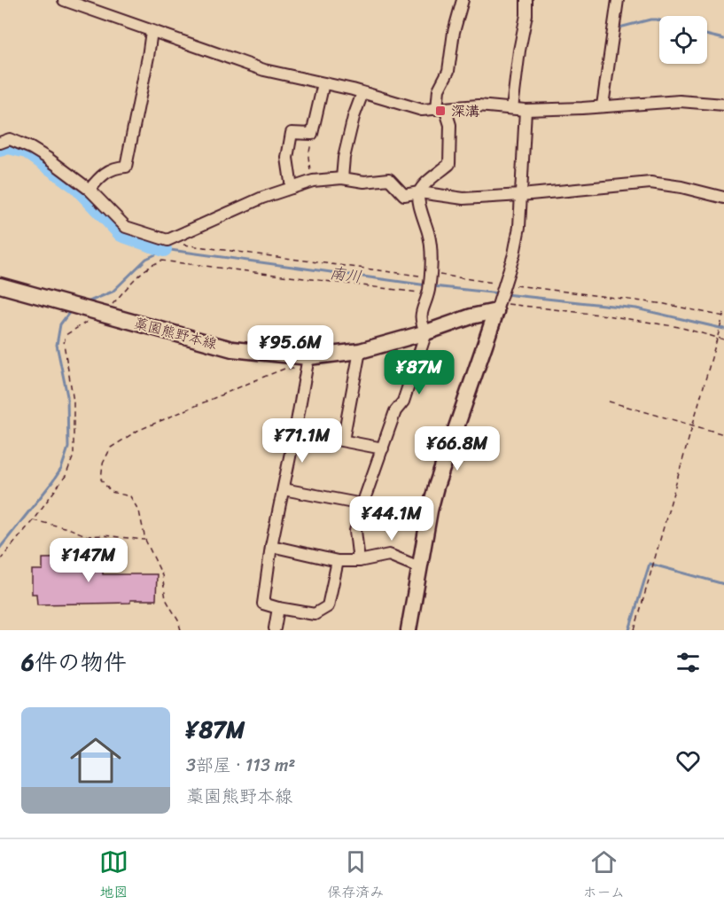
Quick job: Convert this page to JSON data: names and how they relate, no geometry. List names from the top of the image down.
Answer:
{
  "streets": {
    "main road": ["藁園熊野本線"]
  },
  "water": ["南川"],
  "places": {
    "transit": ["深溝"]
  },
  "page": {
    "price": [
      "¥95.6M",
      "¥87M",
      "¥71.1M",
      "¥66.8M",
      "¥44.1M",
      "¥147M"
    ],
    "heading": "6件の物件",
    "list": [
      {
        "name": "¥87M",
        "note": "3部屋 · 113 m² · 藁園熊野本線"
      }
    ],
    "tabs": ["地図", "保存済み", "ホーム"]
  }
}
